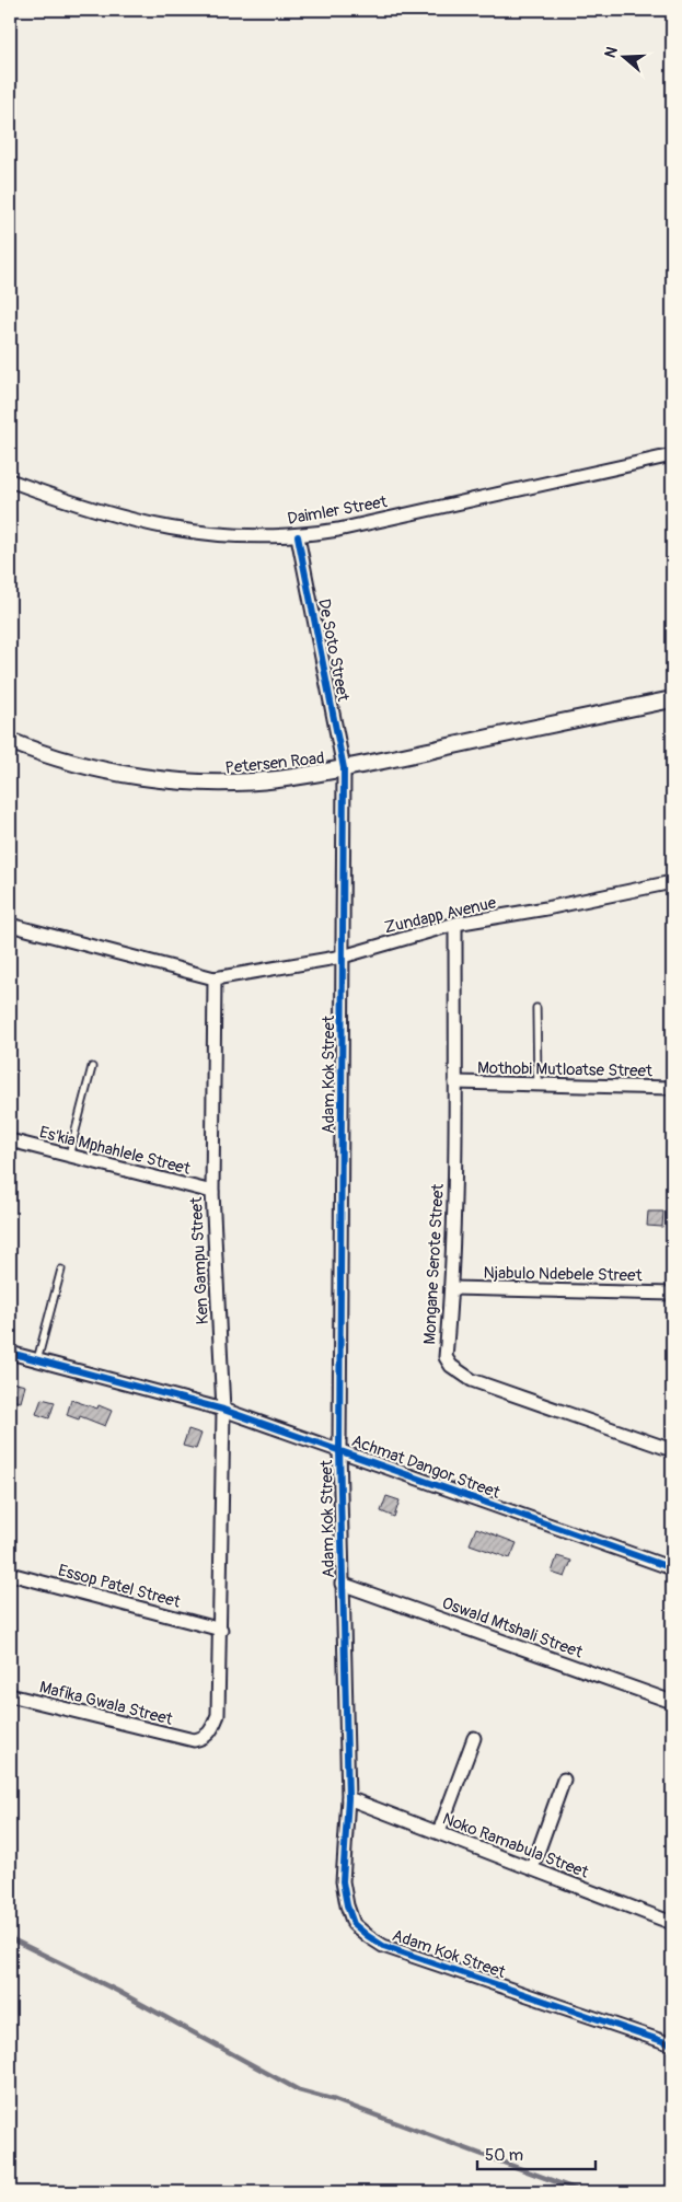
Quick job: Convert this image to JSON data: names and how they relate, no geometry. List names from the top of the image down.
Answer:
{
  "streets": {
    "street": [
      "Daimler Street",
      "De Soto Street",
      "Petersen Road",
      "Zundapp Avenue",
      "Mothobi Mutloatse Street",
      "Adam Kok Street",
      "Es'kia Mphahlele Street",
      "Ken Gampu Street",
      "Mongane Serote Street",
      "Njabulo Ndebele Street",
      "Achmat Dangor Street",
      "Essop Patel Street",
      "Oswald Mtshali Street",
      "Mafika Gwala Street",
      "Noko Ramabula Street"
    ]
  },
  "crossings": [
    ["Daimler Street", "De Soto Street"],
    ["De Soto Street", "Petersen Road"],
    ["De Soto Street", "Adam Kok Street"],
    ["Petersen Road", "Adam Kok Street"],
    ["Zundapp Avenue", "Adam Kok Street"],
    ["Zundapp Avenue", "Ken Gampu Street"],
    ["Zundapp Avenue", "Mongane Serote Street"],
    ["Mothobi Mutloatse Street", "Mongane Serote Street"],
    ["Adam Kok Street", "Achmat Dangor Street"],
    ["Adam Kok Street", "Oswald Mtshali Street"],
    ["Adam Kok Street", "Noko Ramabula Street"],
    ["Es'kia Mphahlele Street", "Ken Gampu Street"],
    ["Ken Gampu Street", "Achmat Dangor Street"],
    ["Ken Gampu Street", "Essop Patel Street"],
    ["Ken Gampu Street", "Mafika Gwala Street"],
    ["Mongane Serote Street", "Njabulo Ndebele Street"]
  ],
  "scale_bar": "50 m",
  "north": "left"
}
